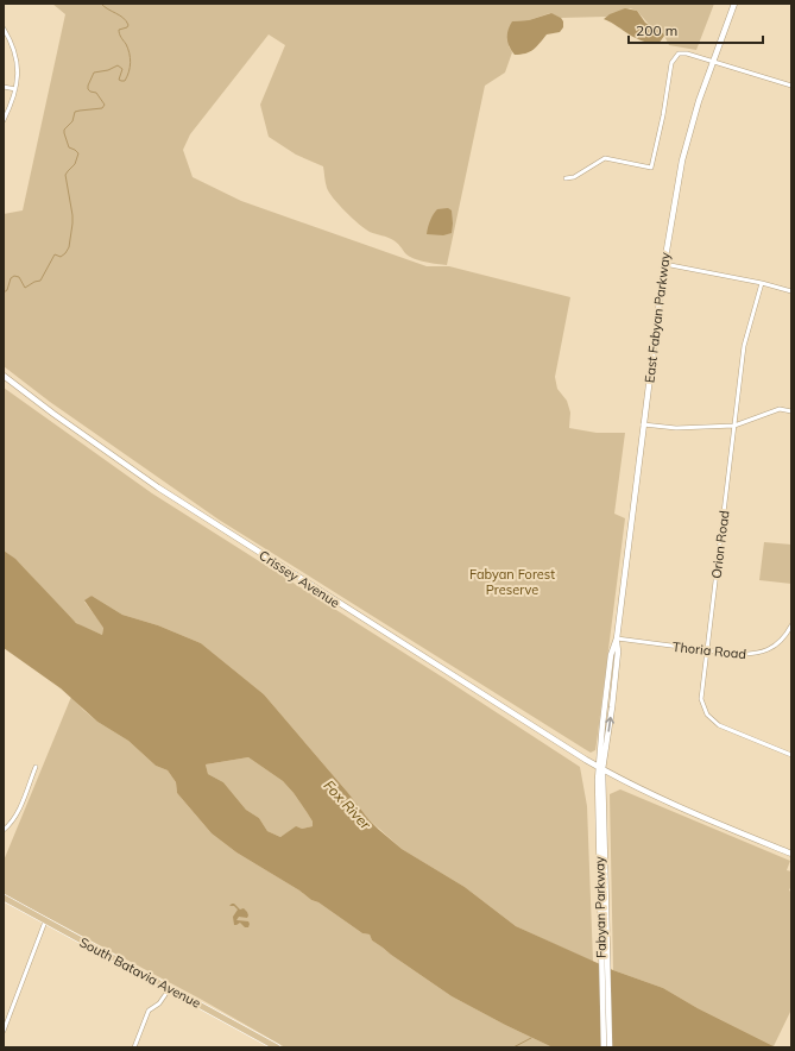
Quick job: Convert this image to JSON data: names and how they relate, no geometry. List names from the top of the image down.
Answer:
{
  "streets": {
    "main road": [
      "East Fabyan Parkway",
      "Crissey Avenue",
      "Fabyan Parkway",
      "South Batavia Avenue"
    ],
    "street": ["Orion Road", "Thoria Road"]
  },
  "crossings": [
    ["East Fabyan Parkway", "Crissey Avenue"],
    ["East Fabyan Parkway", "Thoria Road"],
    ["East Fabyan Parkway", "Fabyan Parkway"],
    ["Orion Road", "Thoria Road"],
    ["Crissey Avenue", "Fabyan Parkway"]
  ],
  "water": ["Fox River"],
  "parks": ["Fabyan Forest Preserve"],
  "scale_bar": "200 m"
}
